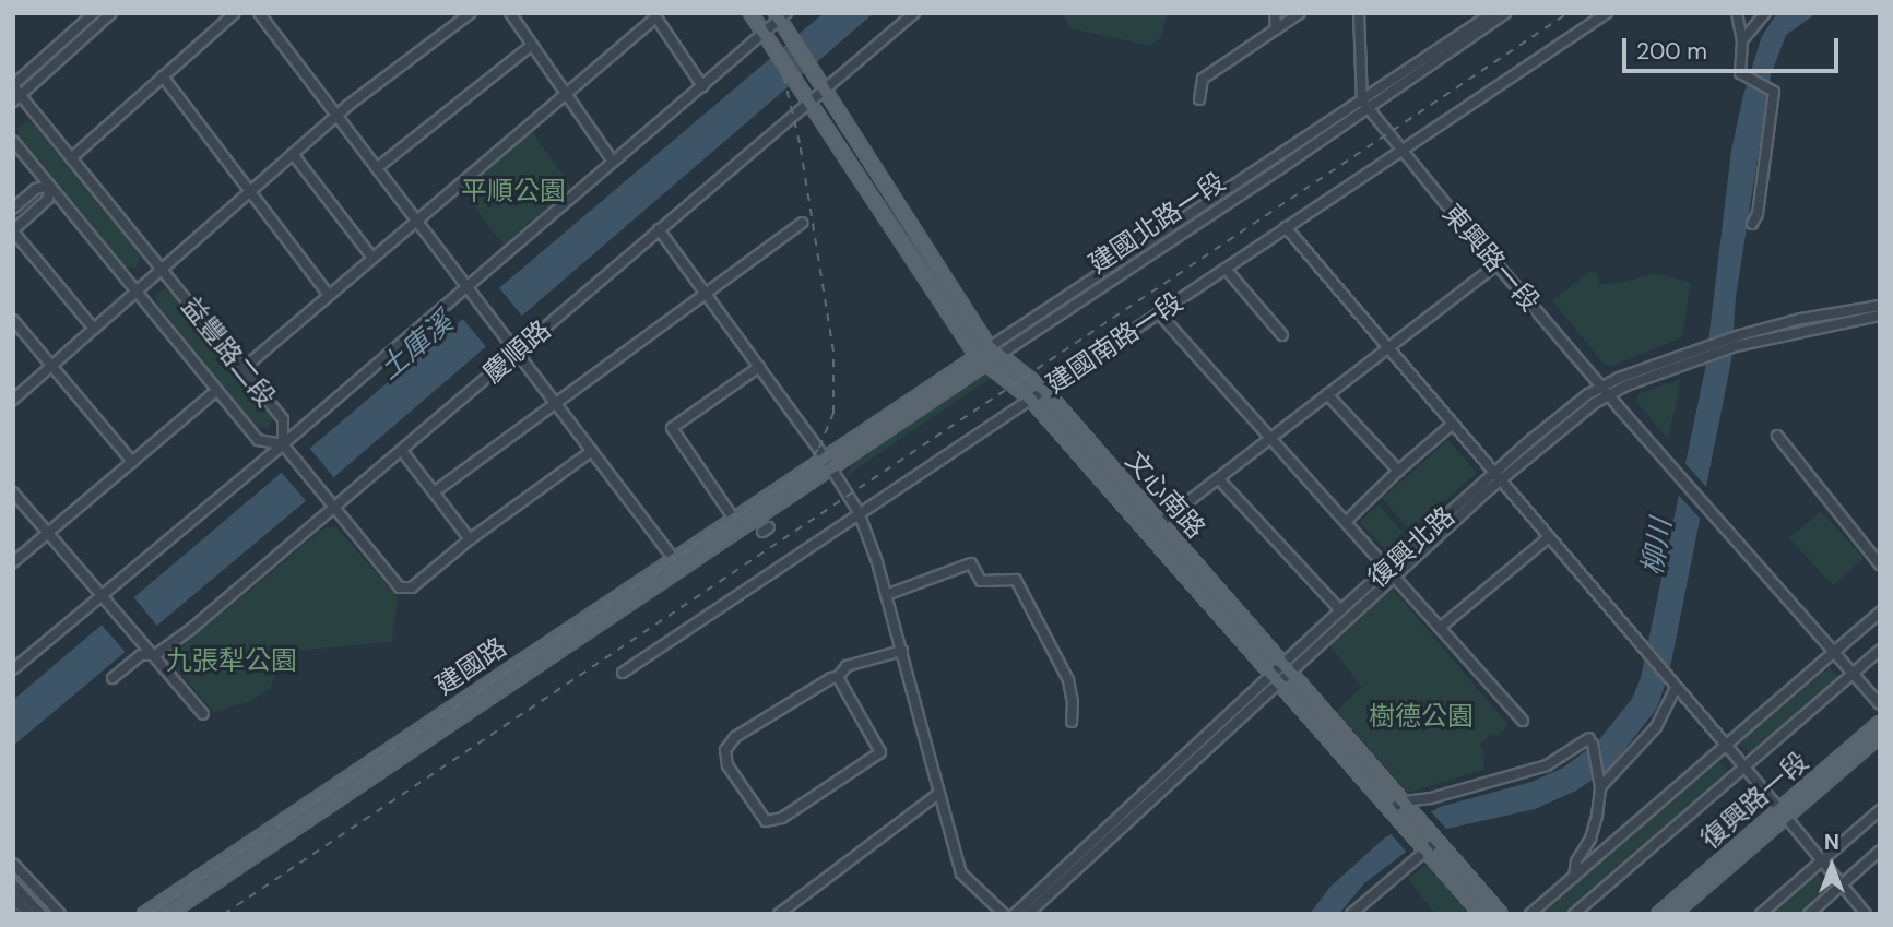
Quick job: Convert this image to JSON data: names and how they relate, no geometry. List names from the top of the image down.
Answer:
{
  "streets": {
    "main road": [
      "建國北路一段",
      "文心南路",
      "建國路",
      "復興路一段"
    ],
    "street": [
      "東興路一段",
      "建國南路一段",
      "益豐路二段",
      "慶順路",
      "復興北路"
    ]
  },
  "crossings": [
    ["建國北路一段", "東興路一段"],
    ["建國北路一段", "文心南路"],
    ["建國北路一段", "建國路"],
    ["東興路一段", "建國南路一段"],
    ["東興路一段", "復興北路"],
    ["建國南路一段", "文心南路"],
    ["慶順路", "文心南路"],
    ["文心南路", "復興北路"]
  ],
  "water": ["土庫溪", "柳川"],
  "parks": ["平順公園", "九張犁公園", "樹德公園"],
  "scale_bar": "200 m",
  "north": "top"
}
